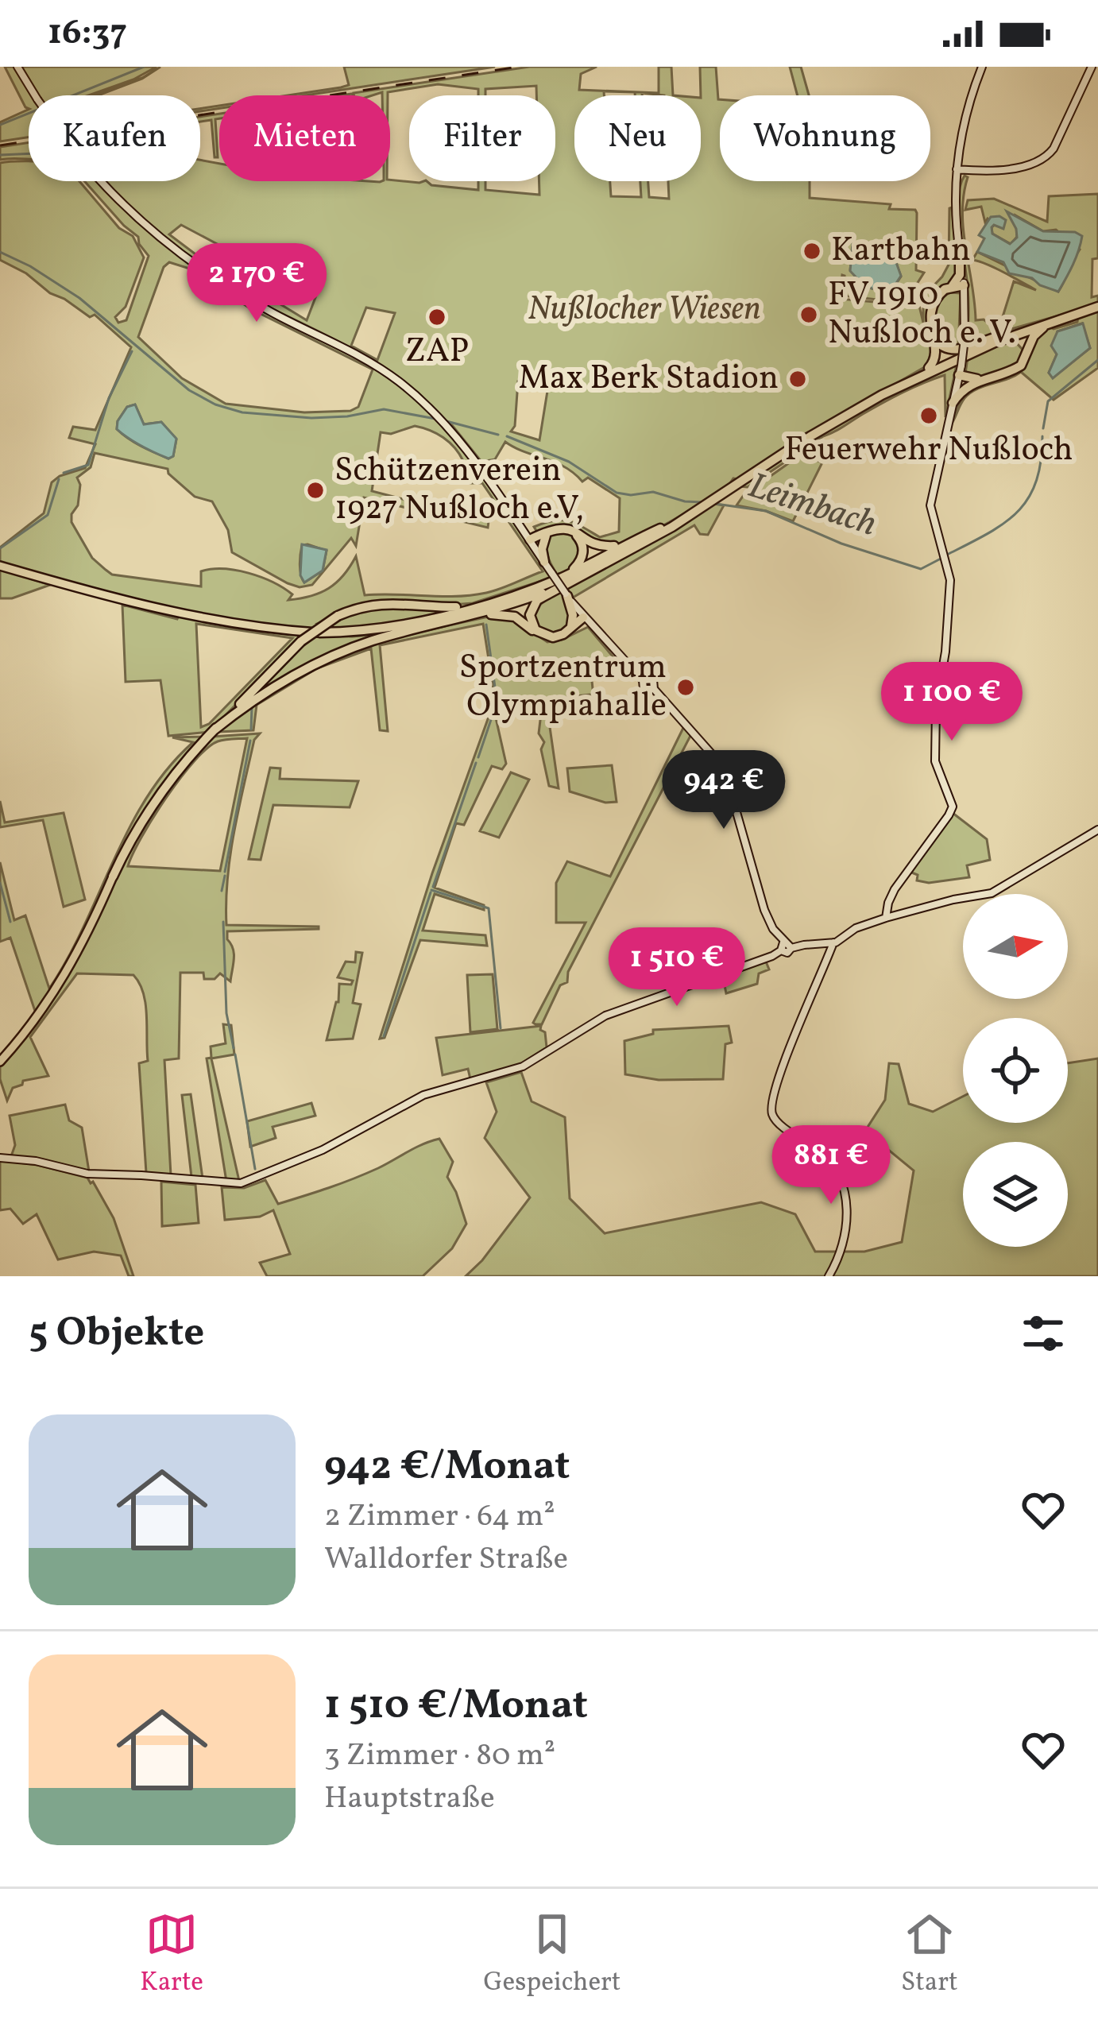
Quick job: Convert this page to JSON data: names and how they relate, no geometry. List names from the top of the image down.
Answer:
{
  "water": ["Leimbach"],
  "parks": ["Nußlocher Wiesen"],
  "places": [
    "Kartbahn",
    "FV 1910 Nußloch e. V.",
    "ZAP",
    "Max Berk Stadion",
    "Feuerwehr Nußloch",
    "Schützenverein 1927 Nußloch e.V,",
    "Sportzentrum Olympiahalle"
  ],
  "north": "right",
  "page": {
    "status": "16:37",
    "chip": [
      "Kaufen",
      "Mieten",
      "Filter",
      "Neu",
      "Wohnung"
    ],
    "price": [
      "2 170 €",
      "1 100 €",
      "942 €",
      "1 510 €",
      "881 €"
    ],
    "heading": "5 Objekte",
    "list": [
      {
        "name": "942 €/Monat",
        "note": "2 Zimmer · 64 m² · Walldorfer Straße"
      },
      {
        "name": "1 510 €/Monat",
        "note": "3 Zimmer · 80 m² · Hauptstraße"
      }
    ],
    "tabs": ["Karte", "Gespeichert", "Start"]
  }
}
